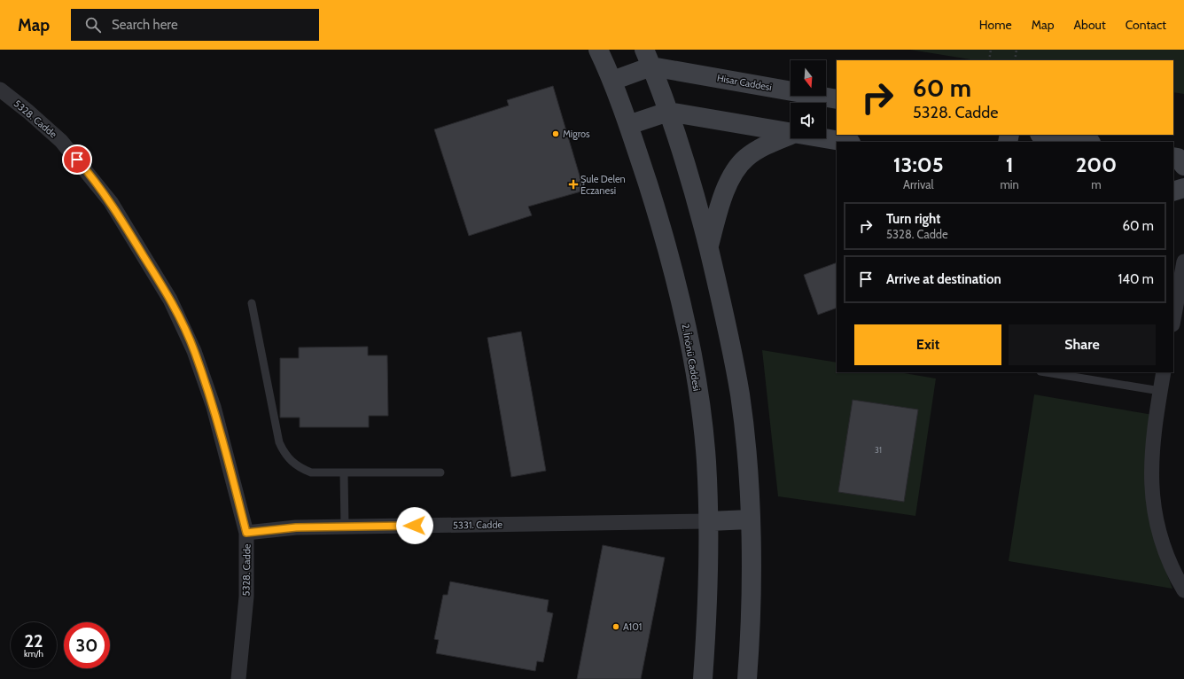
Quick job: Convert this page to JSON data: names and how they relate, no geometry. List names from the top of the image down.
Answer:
{
  "streets": {
    "main road": ["Hisar Caddesi", "2. İnönü Caddesi"],
    "street": ["5328. Cadde", "5331. Cadde"]
  },
  "crossings": [
    ["5328. Cadde", "5331. Cadde"],
    ["2. İnönü Caddesi", "5331. Cadde"]
  ],
  "places": {
    "other": ["Migros", "A101"],
    "health": ["Şule Delen Eczanesi"]
  },
  "house_numbers": ["31"],
  "north": "bottom",
  "page": {
    "header": "Map",
    "search": "Search here",
    "nav": [
      "Home",
      "Map",
      "About",
      "Contact"
    ],
    "turn": ["60 m", "5328. Cadde"],
    "eta": [
      "13:05",
      "Arrival",
      "1",
      "min",
      "200",
      "m"
    ],
    "list": [
      {
        "name": "Turn right",
        "note": "5328. Cadde",
        "value": "60 m"
      },
      {
        "name": "Arrive at destination",
        "value": "140 m"
      }
    ],
    "buttons": ["Exit", "Share"],
    "speed": "22 km/h",
    "limit": "30"
  }
}
